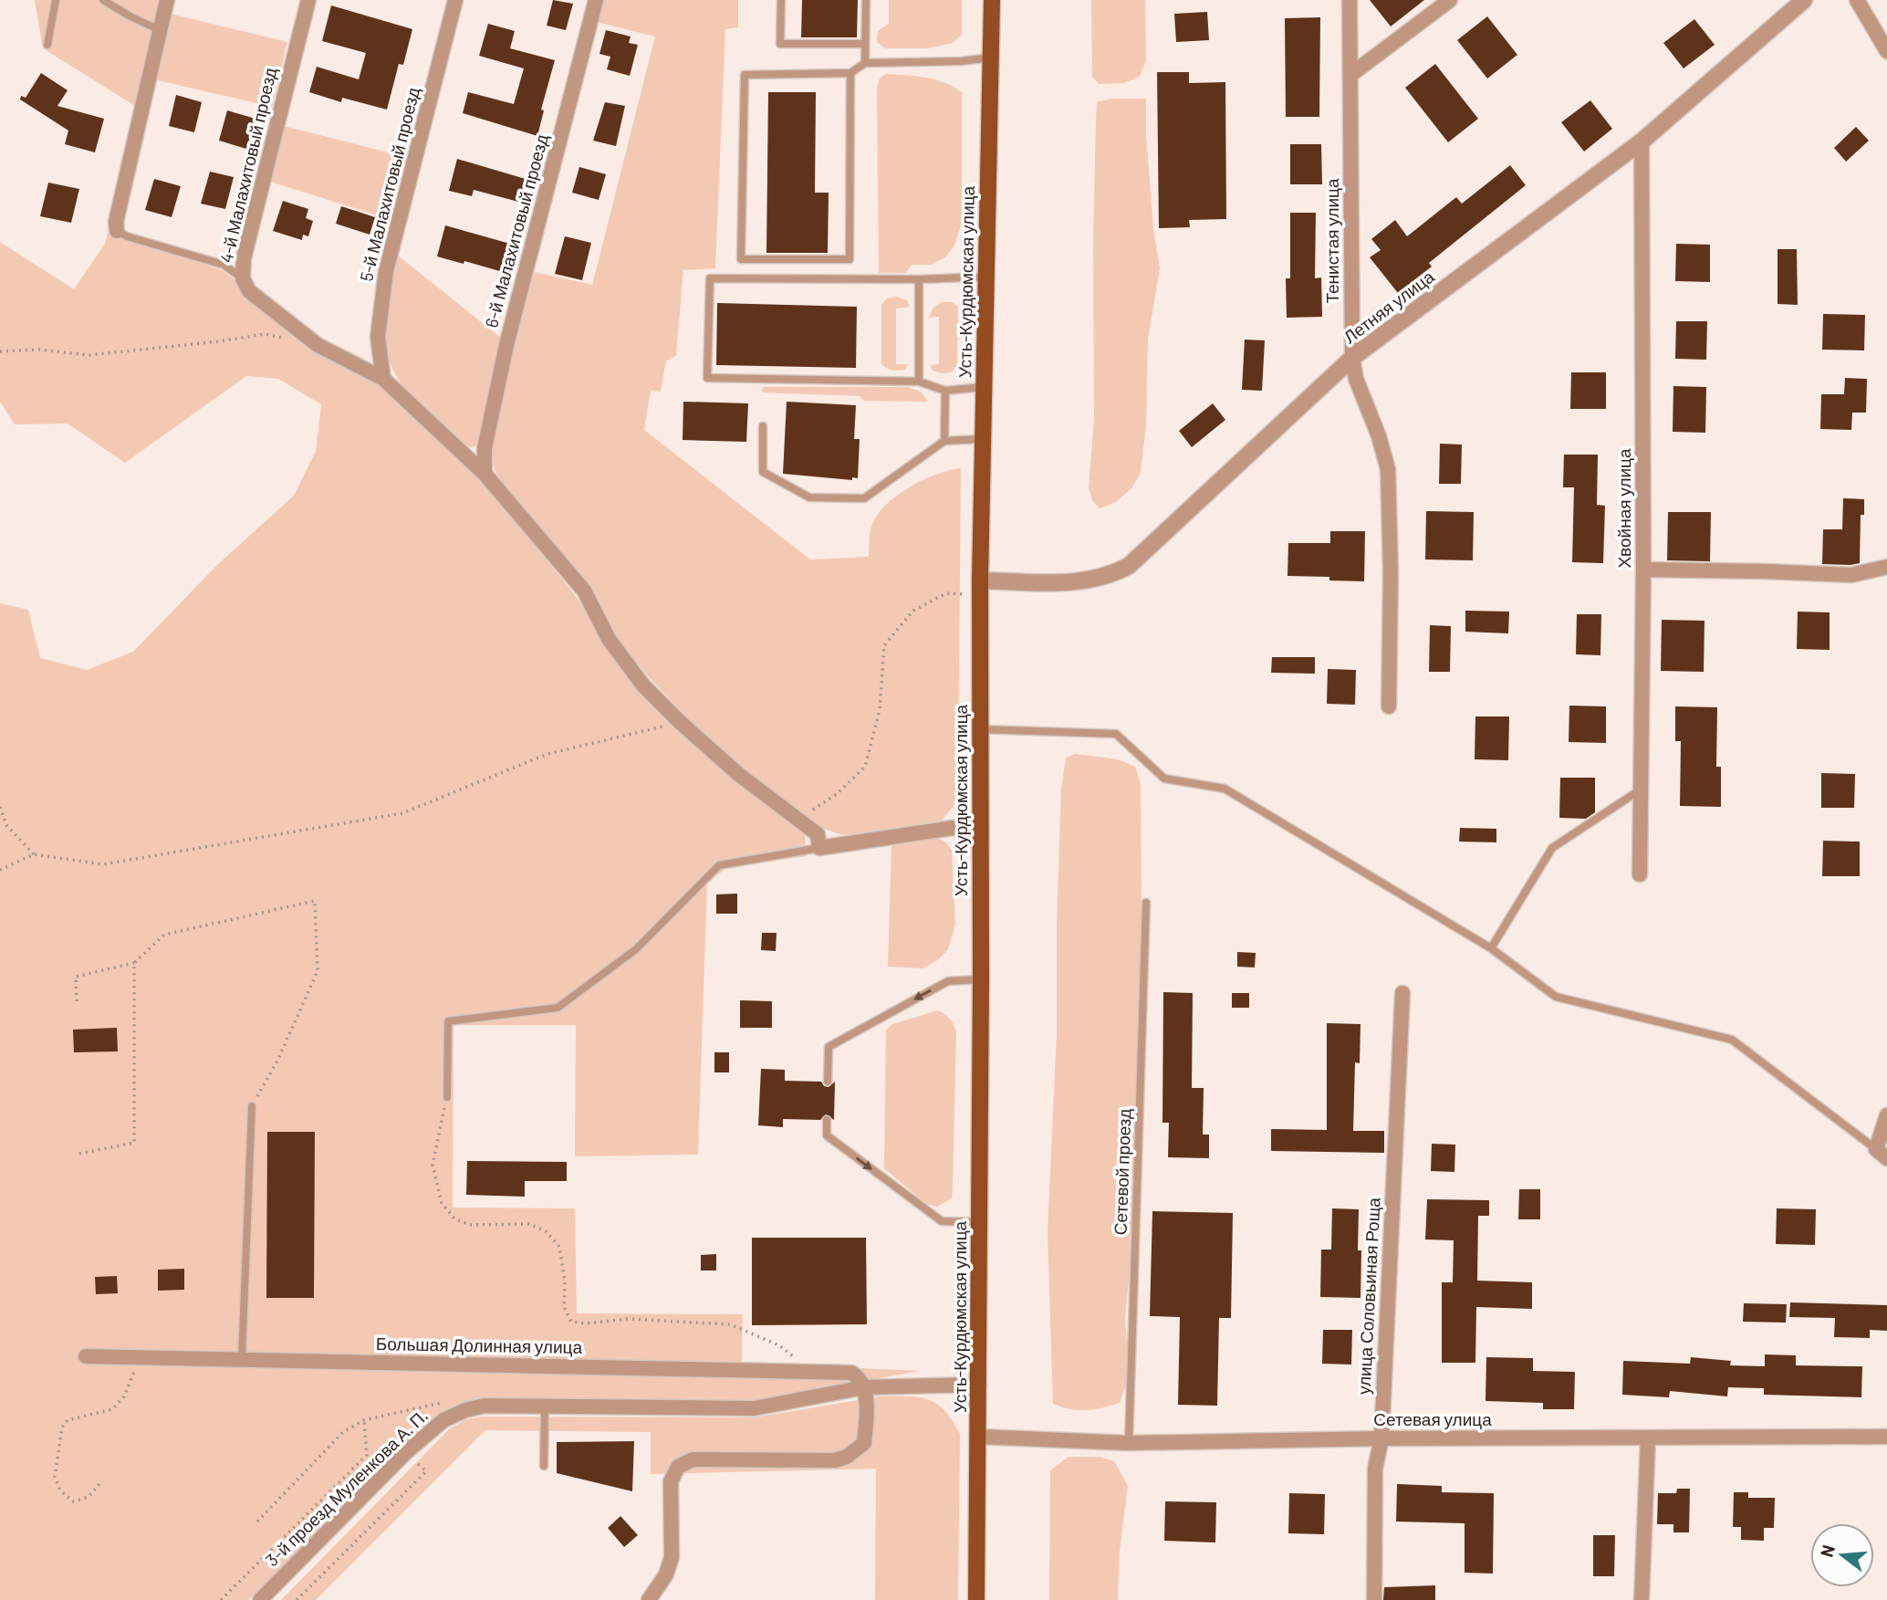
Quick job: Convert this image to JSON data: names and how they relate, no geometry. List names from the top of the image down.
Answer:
{
  "streets": {
    "main road": ["Усть-Курдюмская улица"],
    "street": [
      "4-й Малахитовый проезд",
      "5-й Малахитовый проезд",
      "6-й Малахитовый проезд",
      "Тенистая улица",
      "Летняя улица",
      "Хвойная улица",
      "улица Соловьиная Роща",
      "Большая Долинная улица",
      "Сетевая улица",
      "3-й проезд Муленкова А. П."
    ],
    "lane": ["Сетевой проезд"]
  },
  "crossings": [
    ["4-й Малахитовый проезд", "5-й Малахитовый проезд"],
    ["4-й Малахитовый проезд", "6-й Малахитовый проезд"],
    ["Тенистая улица", "Летняя улица"],
    ["Усть-Курдюмская улица", "Летняя улица"],
    ["Усть-Курдюмская улица", "Сетевая улица"],
    ["Летняя улица", "Хвойная улица"],
    ["Сетевой проезд", "Сетевая улица"],
    ["улица Соловьиная Роща", "Сетевая улица"]
  ],
  "north": "left"
}
